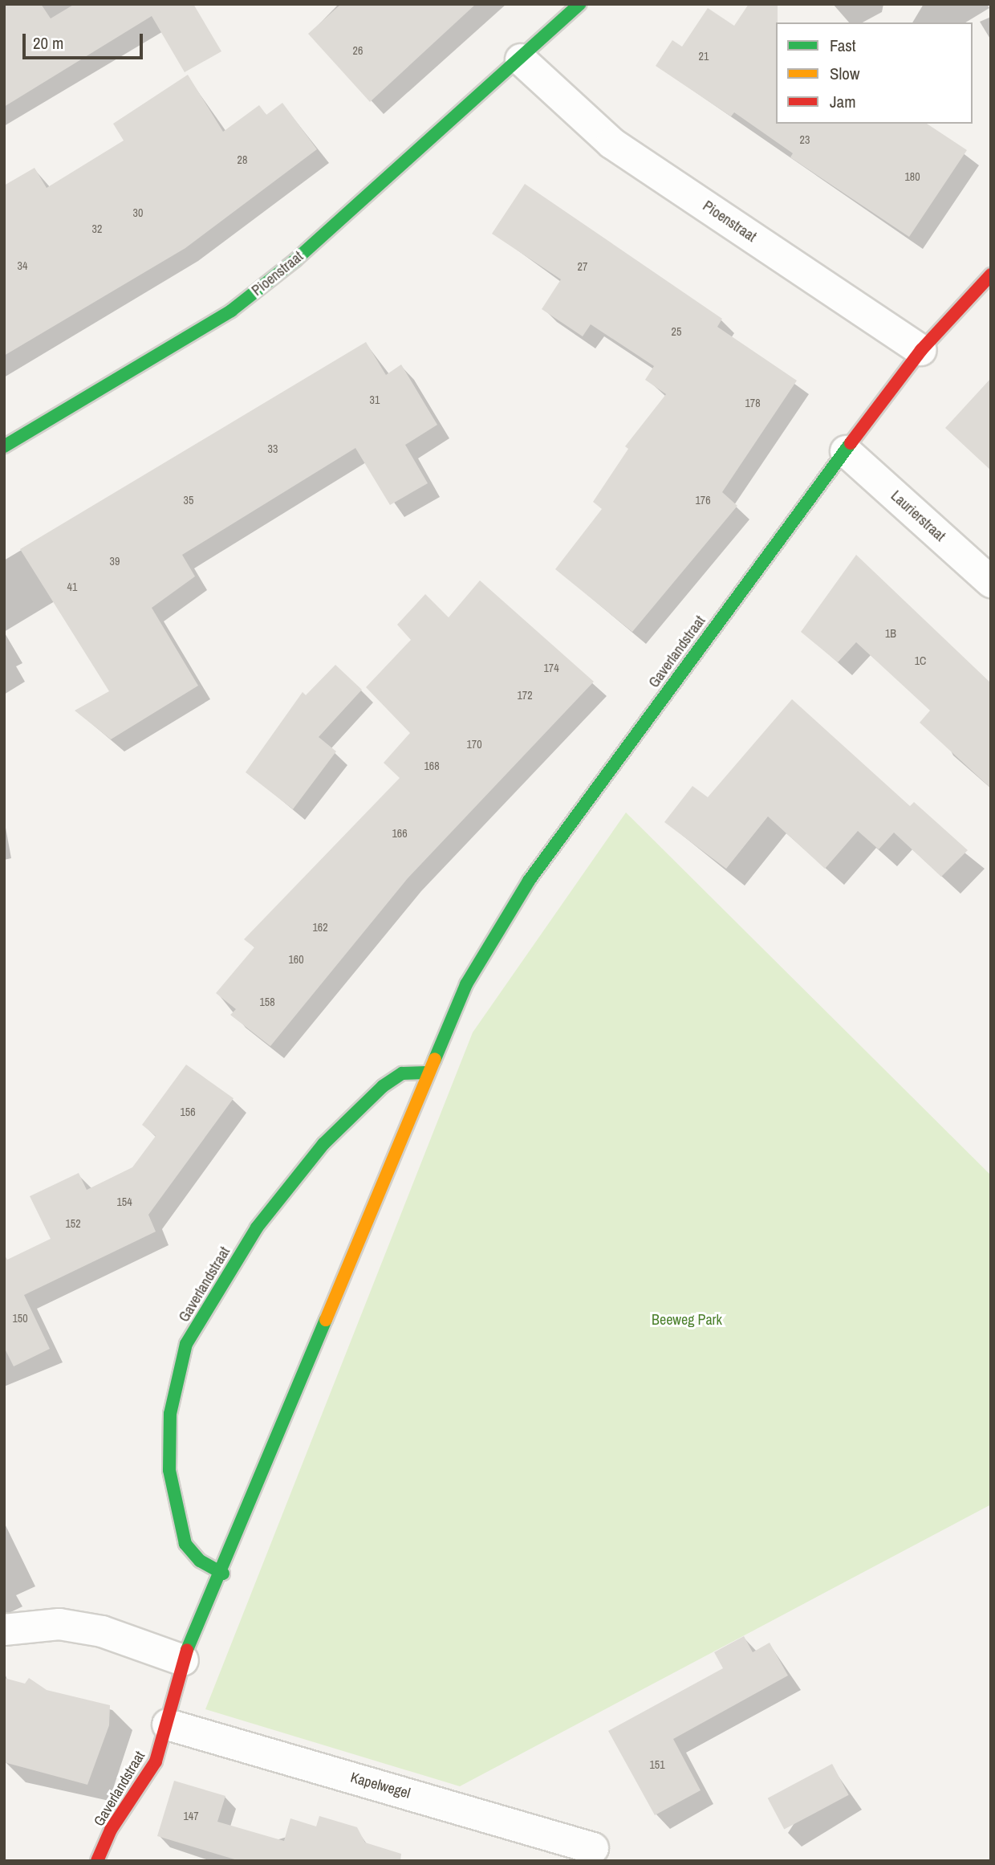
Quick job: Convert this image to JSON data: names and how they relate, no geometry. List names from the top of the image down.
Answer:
{
  "streets": {
    "street": [
      "Pioenstraat",
      "Laurierstraat",
      "Gaverlandstraat",
      "Kapelwegel"
    ]
  },
  "crossings": [
    ["Pioenstraat", "Gaverlandstraat"],
    ["Laurierstraat", "Gaverlandstraat"],
    ["Gaverlandstraat", "Kapelwegel"]
  ],
  "parks": ["Beeweg Park"],
  "house_numbers": [
    "26",
    "21",
    "23",
    "28",
    "180",
    "30",
    "32",
    "34",
    "27",
    "25",
    "31",
    "178",
    "33",
    "35",
    "176",
    "39",
    "41",
    "1B",
    "1C",
    "174",
    "172",
    "170",
    "168",
    "166",
    "162",
    "160",
    "158",
    "156",
    "154",
    "152",
    "150",
    "151",
    "147"
  ],
  "legend": ["Fast", "Slow", "Jam"],
  "scale_bar": "20 m"
}
